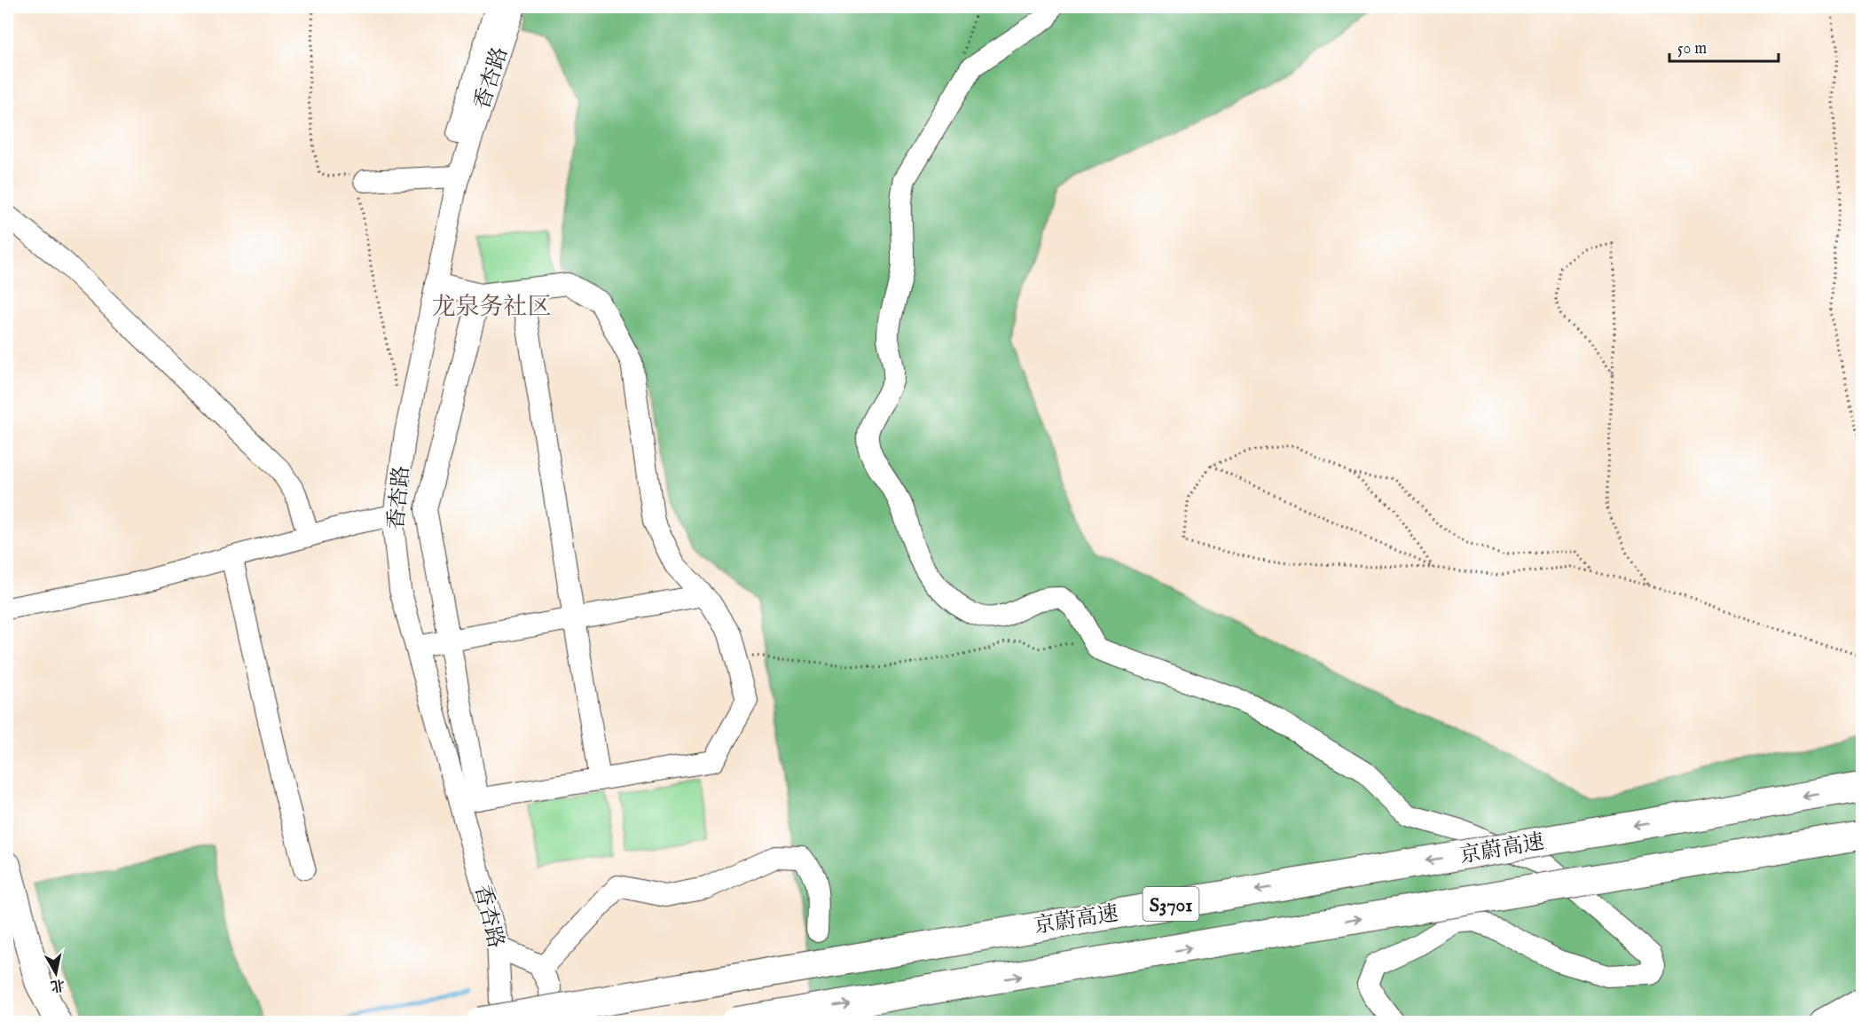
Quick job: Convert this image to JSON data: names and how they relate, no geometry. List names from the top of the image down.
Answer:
{
  "streets": {
    "highway": ["京蔚高速", "S3701"],
    "street": ["香杏路"]
  },
  "districts": ["龙泉务社区"],
  "scale_bar": "50 m",
  "north": "bottom"
}
